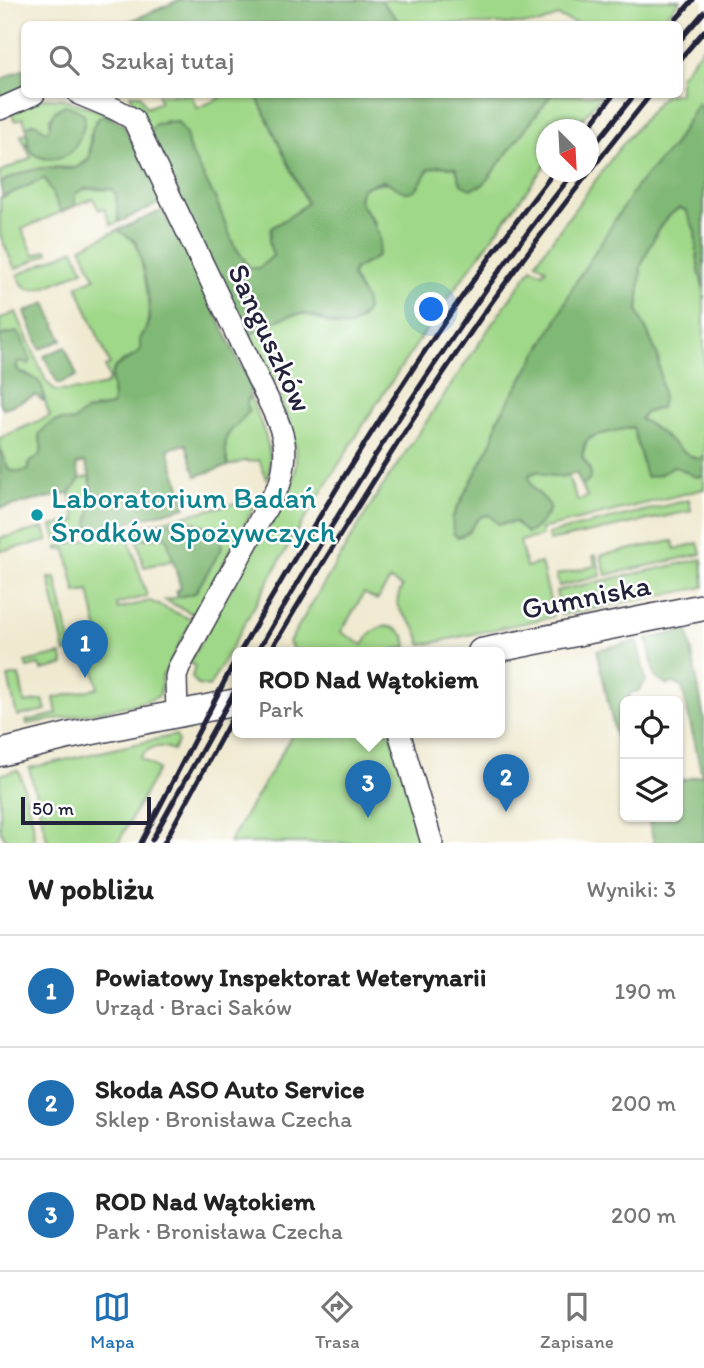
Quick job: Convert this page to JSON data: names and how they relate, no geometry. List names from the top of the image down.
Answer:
{
  "streets": {
    "street": ["Sanguszków", "Gumniska"]
  },
  "places": ["Laboratorium Badań Środków Spożywczych"],
  "scale_bar": "50 m",
  "north": "bottom right",
  "page": {
    "search": "Szukaj tutaj",
    "pins": ["1", "2", "3"],
    "popup": ["ROD Nad Wątokiem", "Park"],
    "scale": "50 m",
    "heading": ["W pobliżu", "Wyniki: 3"],
    "list": [
      {
        "mark": "1",
        "name": "Powiatowy Inspektorat Weterynarii",
        "note": "Urząd · Braci Saków",
        "value": "190 m"
      },
      {
        "mark": "2",
        "name": "Skoda ASO Auto Service",
        "note": "Sklep · Bronisława Czecha",
        "value": "200 m"
      },
      {
        "mark": "3",
        "name": "ROD Nad Wątokiem",
        "note": "Park · Bronisława Czecha",
        "value": "200 m"
      }
    ],
    "nav": ["Mapa", "Trasa", "Zapisane"]
  }
}
